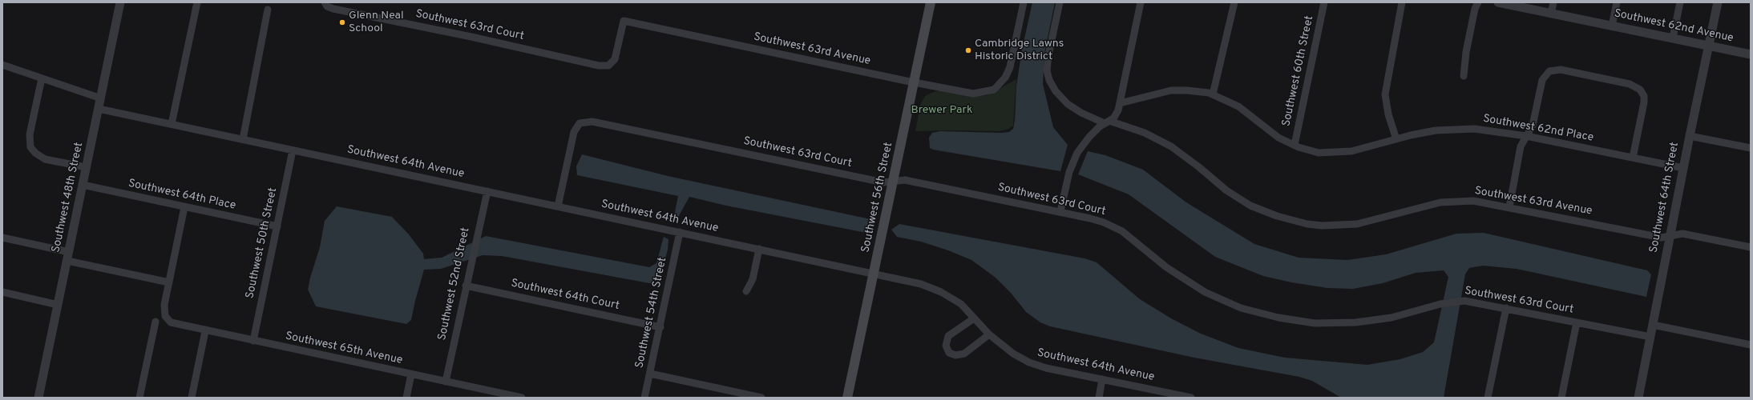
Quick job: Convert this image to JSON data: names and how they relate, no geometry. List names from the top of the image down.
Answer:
{
  "streets": {
    "main road": ["Southwest 56th Street"],
    "street": [
      "Southwest 63rd Court",
      "Southwest 62nd Avenue",
      "Southwest 63rd Avenue",
      "Southwest 60th Street",
      "Southwest 62nd Place",
      "Southwest 64th Avenue",
      "Southwest 64th Place",
      "Southwest 48th Street",
      "Southwest 64th Street",
      "Southwest 50th Street",
      "Southwest 52nd Street",
      "Southwest 64th Court",
      "Southwest 54th Street",
      "Southwest 65th Avenue"
    ]
  },
  "crossings": [
    ["Southwest 63rd Court", "Southwest 63rd Avenue"],
    ["Southwest 63rd Court", "Southwest 64th Avenue"],
    ["Southwest 63rd Court", "Southwest 56th Street"],
    ["Southwest 63rd Court", "Southwest 64th Street"],
    ["Southwest 62nd Avenue", "Southwest 64th Street"],
    ["Southwest 63rd Avenue", "Southwest 56th Street"],
    ["Southwest 63rd Avenue", "Southwest 64th Street"],
    ["Southwest 60th Street", "Southwest 62nd Place"],
    ["Southwest 62nd Place", "Southwest 64th Street"],
    ["Southwest 64th Avenue", "Southwest 48th Street"],
    ["Southwest 64th Avenue", "Southwest 56th Street"],
    ["Southwest 64th Avenue", "Southwest 50th Street"],
    ["Southwest 64th Avenue", "Southwest 52nd Street"],
    ["Southwest 64th Avenue", "Southwest 54th Street"],
    ["Southwest 64th Place", "Southwest 48th Street"],
    ["Southwest 64th Place", "Southwest 50th Street"],
    ["Southwest 50th Street", "Southwest 65th Avenue"],
    ["Southwest 52nd Street", "Southwest 64th Court"],
    ["Southwest 52nd Street", "Southwest 65th Avenue"],
    ["Southwest 64th Court", "Southwest 54th Street"]
  ],
  "parks": ["Brewer Park"],
  "places": ["Glenn Neal School", "Cambridge Lawns Historic District"]
}
